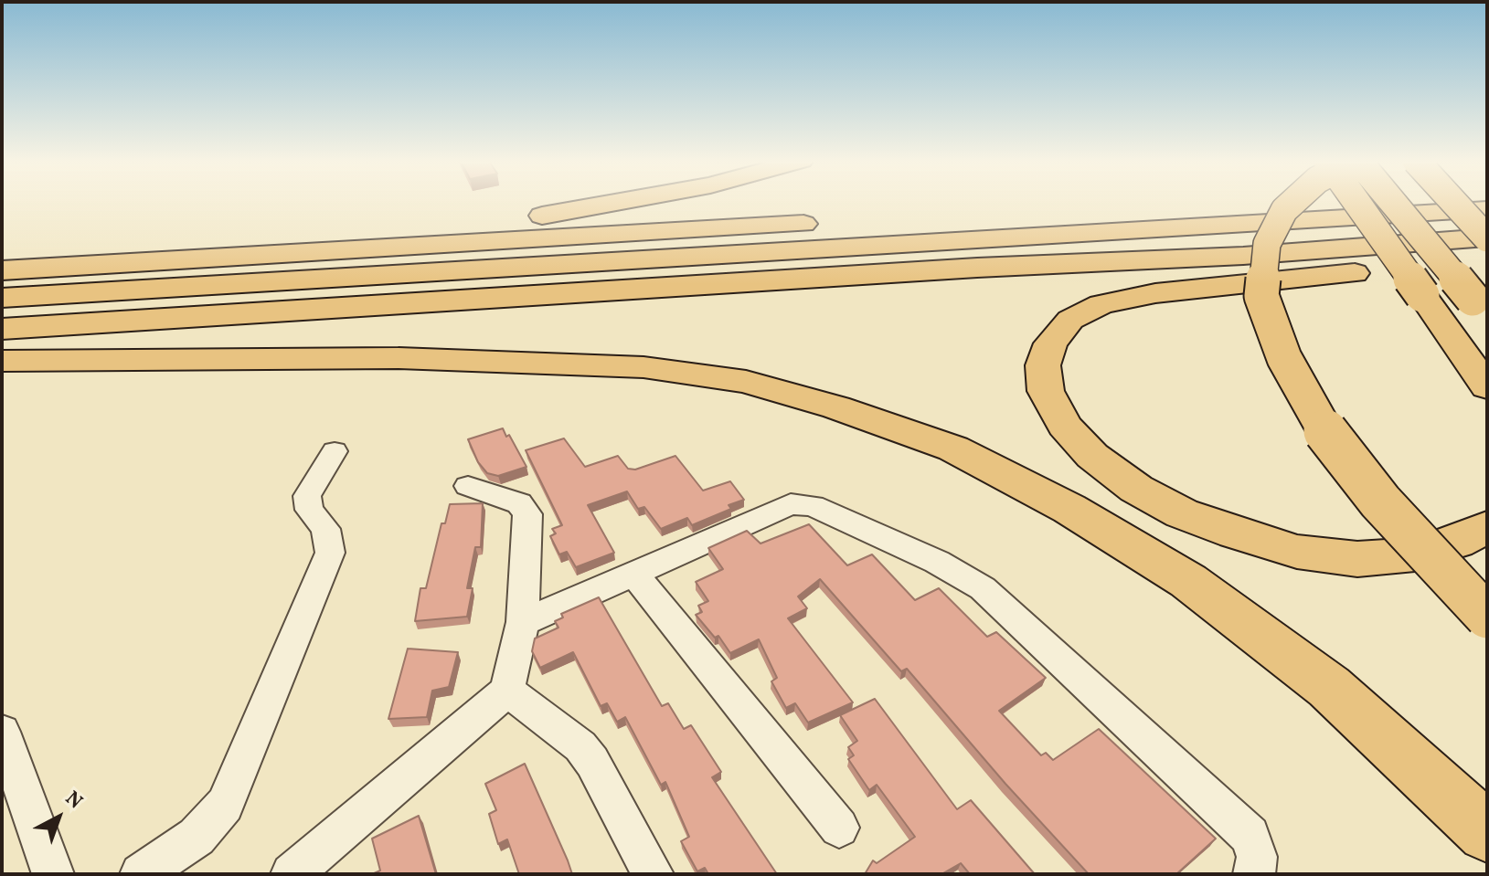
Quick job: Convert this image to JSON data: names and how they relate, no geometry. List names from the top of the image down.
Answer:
{
  "north": "top right"
}
